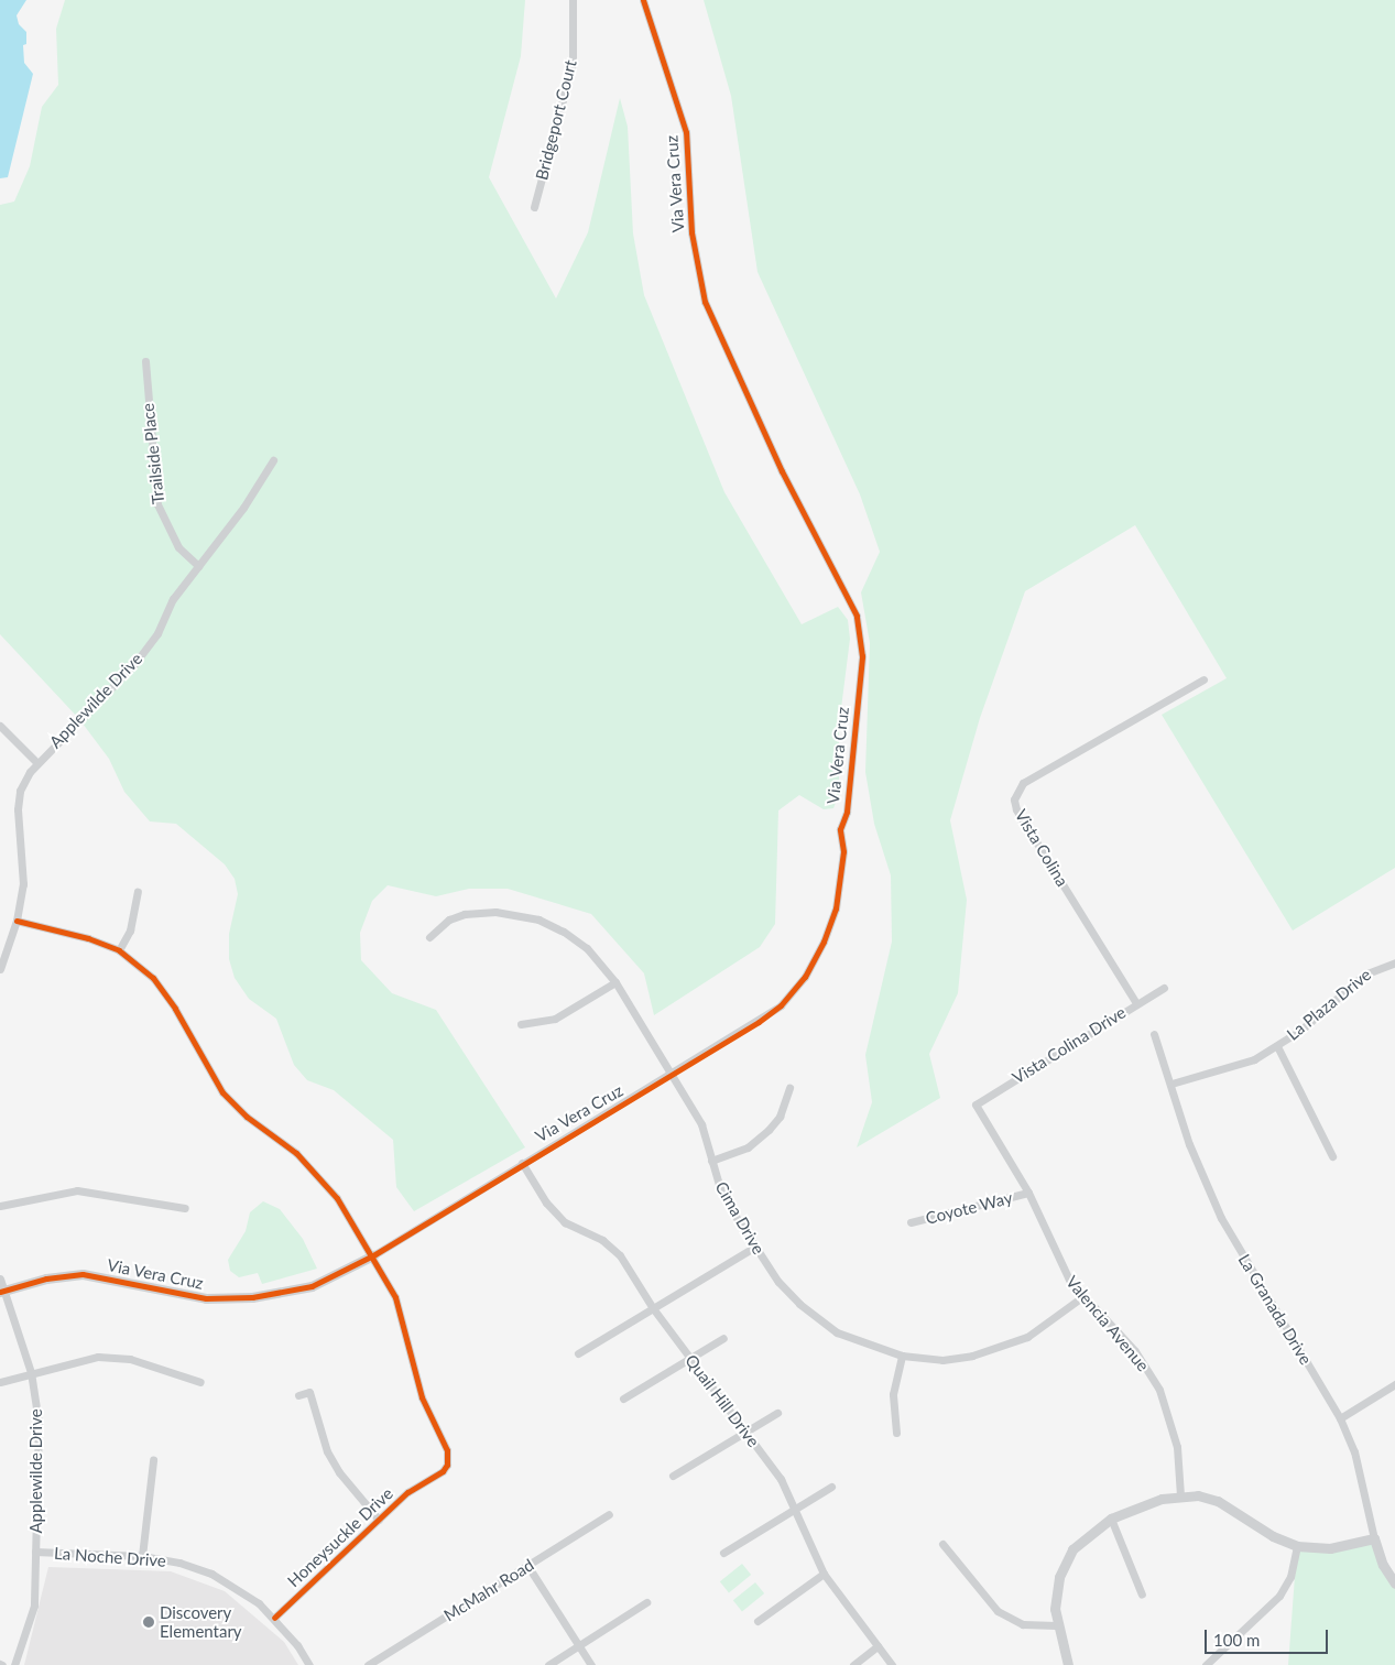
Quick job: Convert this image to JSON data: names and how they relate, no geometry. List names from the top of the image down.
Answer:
{
  "streets": {
    "street": [
      "Bridgeport Court",
      "Via Vera Cruz",
      "Trailside Place",
      "Applewilde Drive",
      "Vista Colina",
      "La Plaza Drive",
      "Vista Colina Drive",
      "Coyote Way",
      "Cima Drive",
      "La Granada Drive",
      "Valencia Avenue",
      "Quail Hill Drive",
      "Honeysuckle Drive",
      "La Noche Drive",
      "McMahr Road"
    ]
  },
  "crossings": [
    ["Via Vera Cruz", "Applewilde Drive"],
    ["Via Vera Cruz", "Cima Drive"],
    ["Via Vera Cruz", "Quail Hill Drive"],
    ["Via Vera Cruz", "Honeysuckle Drive"],
    ["Trailside Place", "Applewilde Drive"],
    ["Applewilde Drive", "Honeysuckle Drive"],
    ["Applewilde Drive", "La Noche Drive"],
    ["Vista Colina", "Vista Colina Drive"],
    ["La Plaza Drive", "La Granada Drive"],
    ["Vista Colina Drive", "Valencia Avenue"],
    ["Coyote Way", "Valencia Avenue"],
    ["Cima Drive", "Valencia Avenue"],
    ["Honeysuckle Drive", "La Noche Drive"]
  ],
  "places": ["Discovery Elementary"],
  "scale_bar": "100 m"
}
